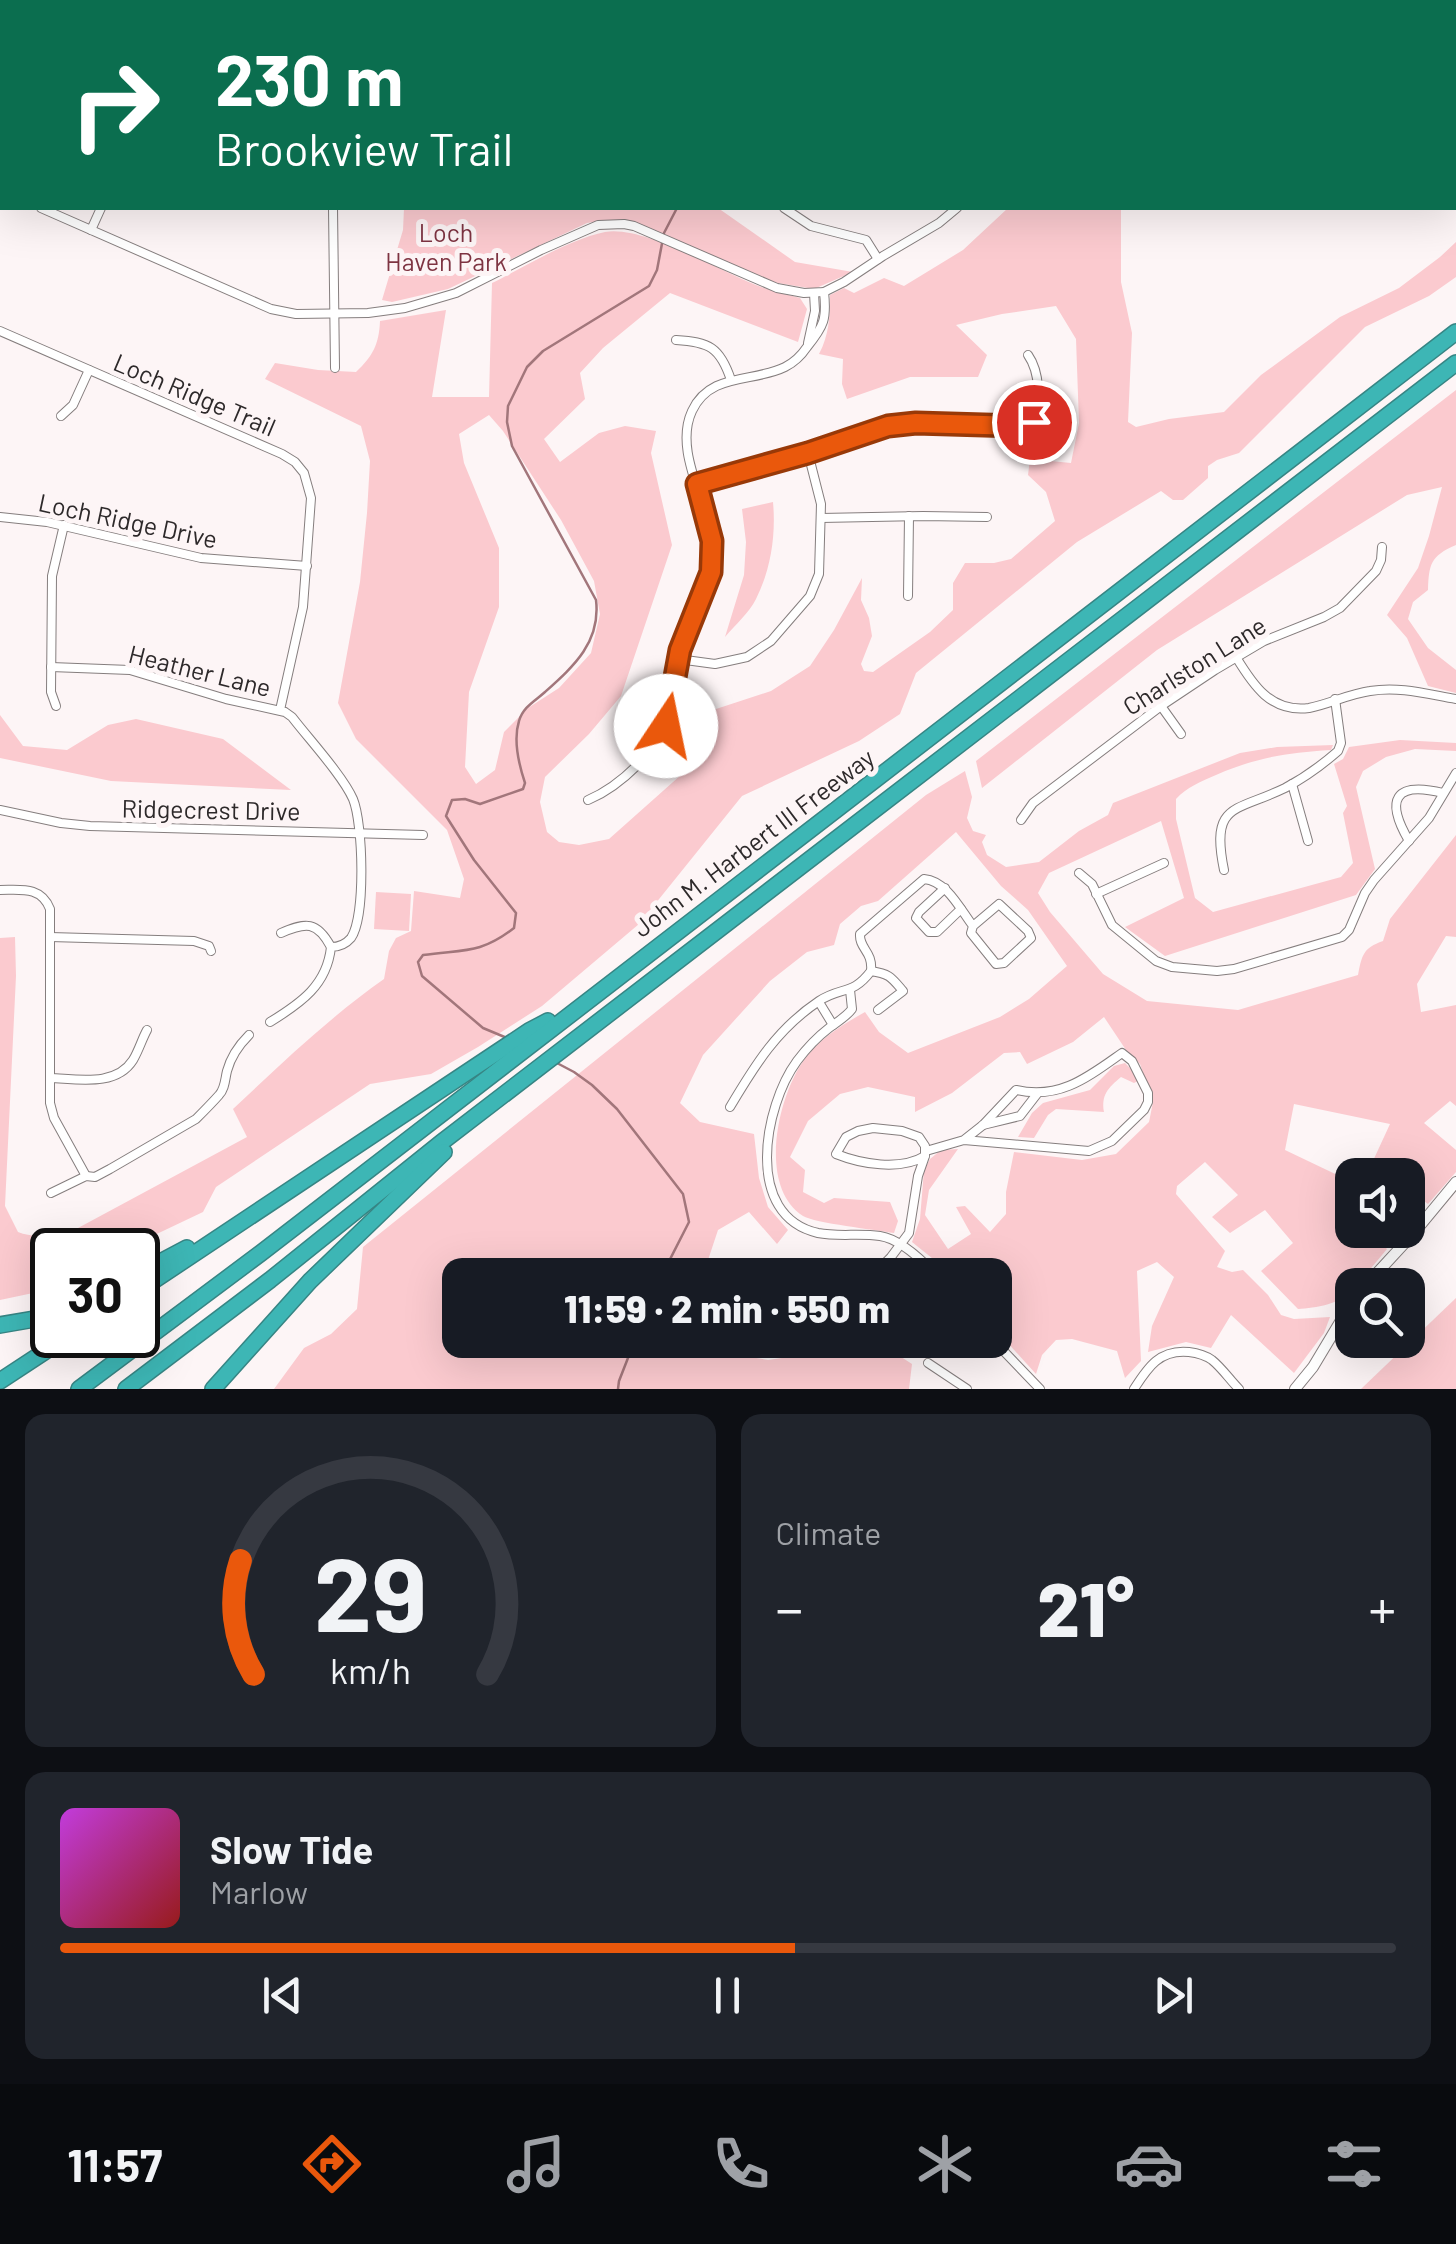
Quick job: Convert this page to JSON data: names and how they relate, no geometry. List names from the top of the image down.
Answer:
{
  "streets": {
    "highway": ["John M. Harbert III Freeway"],
    "street": [
      "Loch Ridge Trail",
      "Loch Ridge Drive",
      "Charlston Lane",
      "Heather Lane",
      "Ridgecrest Drive"
    ]
  },
  "crossings": [
    ["Loch Ridge Trail", "Loch Ridge Drive"],
    ["Loch Ridge Trail", "Heather Lane"]
  ],
  "parks": ["Loch Haven Park"],
  "page": {
    "turn": ["230 m", "Brookview Trail"],
    "limit": "30",
    "trip": "11:59 · 2 min · 550 m",
    "tile": "Climate",
    "heat": ["−", "21°", "+"],
    "song": ["Slow Tide", "Marlow"],
    "tabs": "11:57",
    "gauge": ["29", "km/h"]
  }
}
